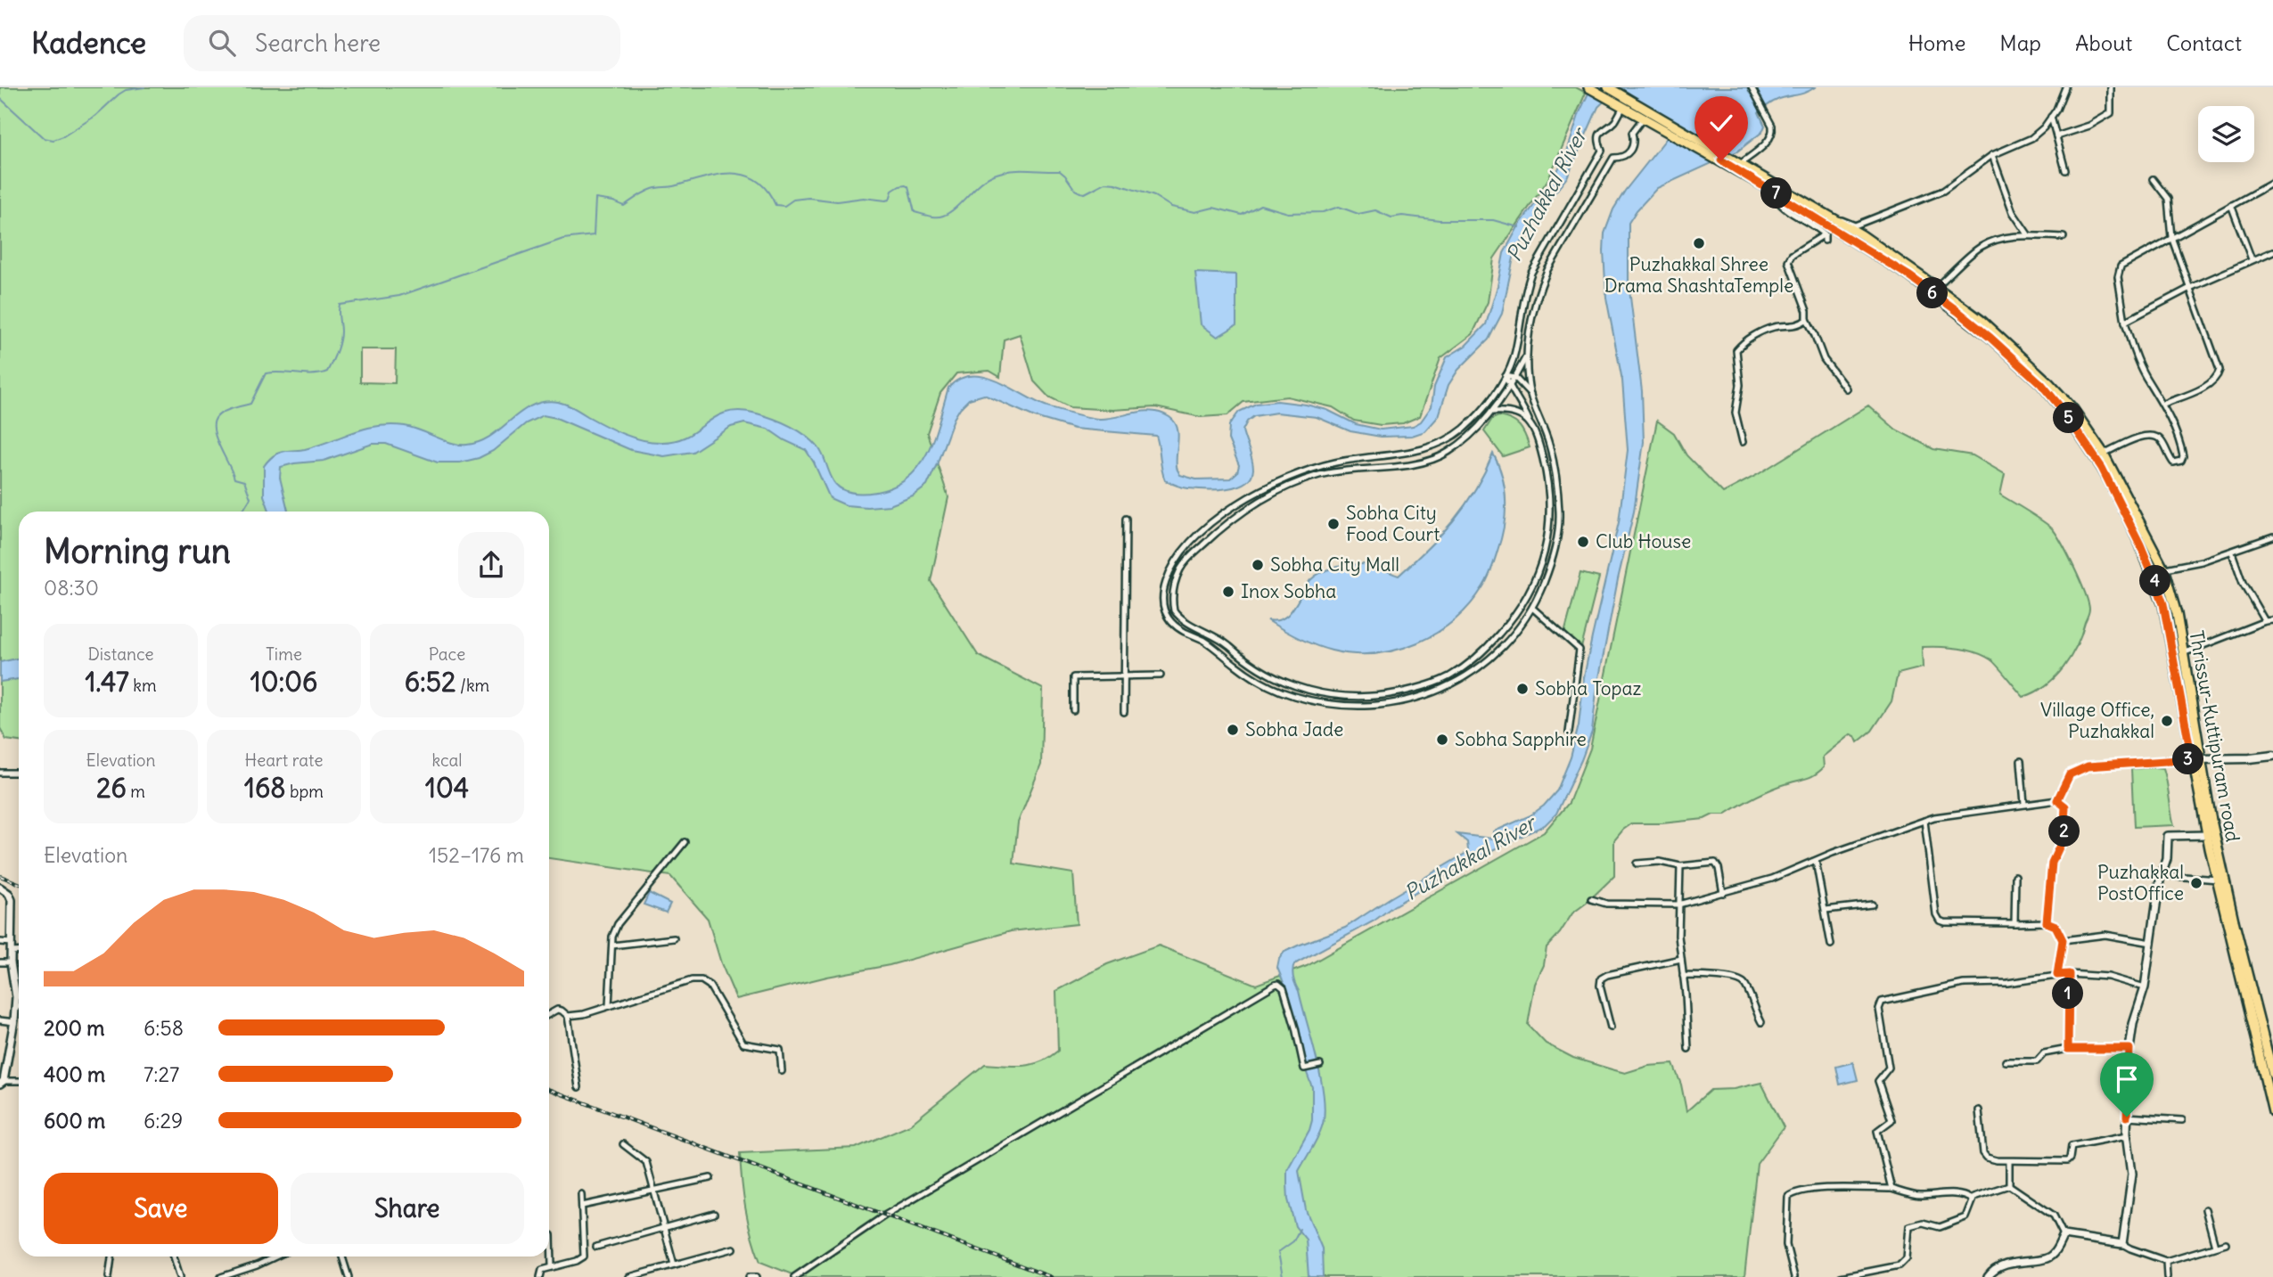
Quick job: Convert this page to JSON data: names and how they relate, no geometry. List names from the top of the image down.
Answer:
{
  "streets": {
    "main road": ["Thrissur-Kuttipuram road"]
  },
  "water": ["Puzhakkal River"],
  "places": [
    "Puzhakkal Shree Drama ShashtaTemple",
    "Sobha City Food Court",
    "Club House",
    "Sobha City Mall",
    "Inox Sobha",
    "Sobha Topaz",
    "Village Office, Puzhakkal",
    "Sobha Jade",
    "Sobha Sapphire",
    "Puzhakkal PostOffice"
  ],
  "page": {
    "header": "Kadence",
    "search": "Search here",
    "nav": [
      "Home",
      "Map",
      "About",
      "Contact"
    ],
    "pins": [
      "7",
      "6",
      "5",
      "4",
      "3",
      "2",
      "1"
    ],
    "heading": ["Morning run", "08:30"],
    "stats": [
      ["Distance", "1.47 km"],
      ["Time", "10:06"],
      ["Pace", "6:52 /km"],
      ["Elevation", "26 m"],
      ["Heart rate", "168 bpm"],
      ["kcal", "104"]
    ],
    "chart": ["Elevation", "152–176 m"],
    "list": [
      {
        "name": "200 m",
        "note": "6:58"
      },
      {
        "name": "400 m",
        "note": "7:27"
      },
      {
        "name": "600 m",
        "note": "6:29"
      }
    ],
    "buttons": ["Save", "Share"]
  }
}
